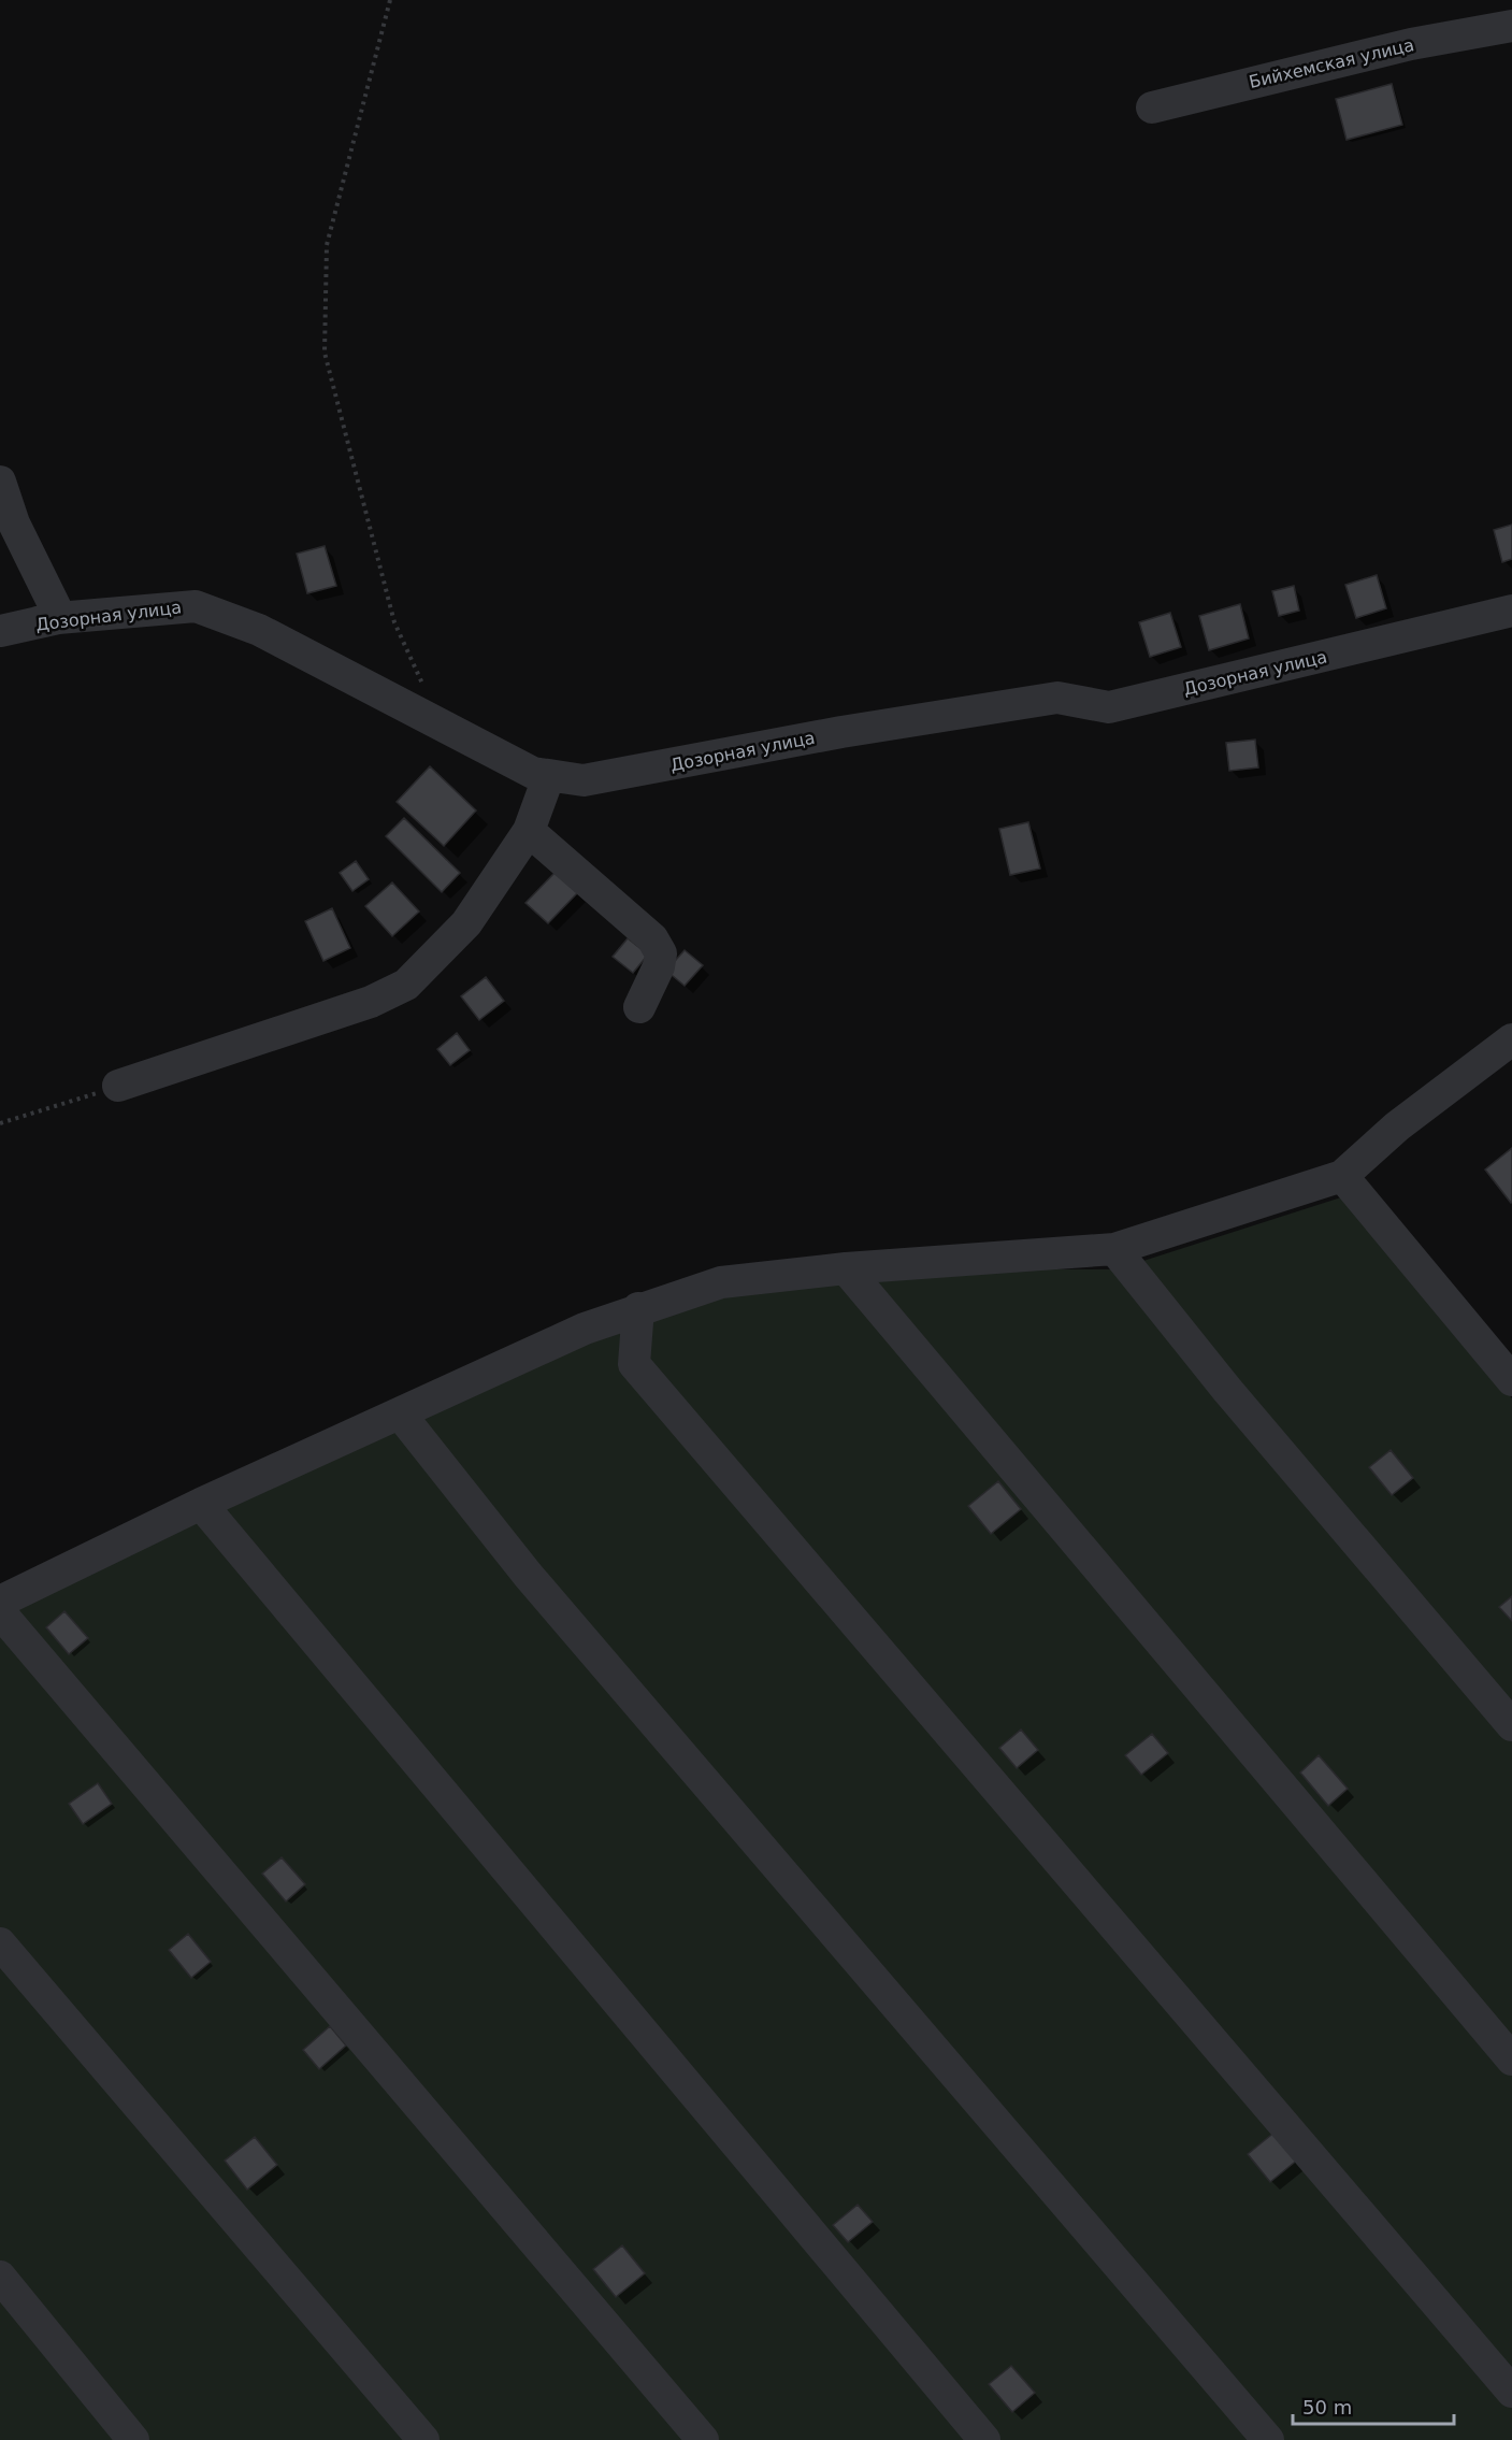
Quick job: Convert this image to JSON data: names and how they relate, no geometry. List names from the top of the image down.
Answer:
{
  "streets": {
    "street": ["Бийхемская улица", "Дозорная улица"]
  },
  "scale_bar": "50 m"
}
